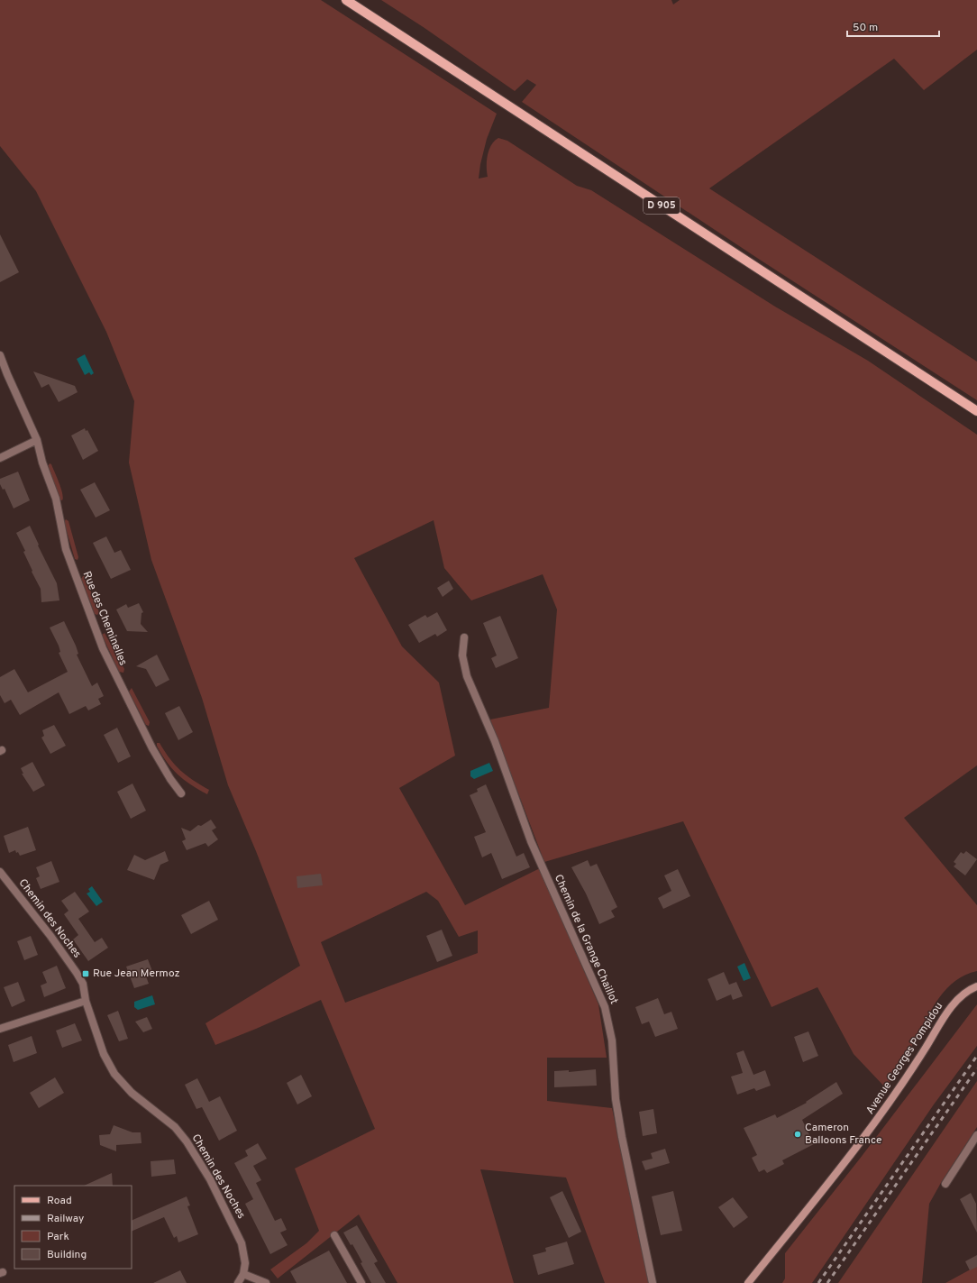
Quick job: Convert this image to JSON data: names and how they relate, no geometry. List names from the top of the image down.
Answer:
{
  "streets": {
    "main road": ["D 905", "Avenue Georges Pompidou"],
    "street": ["Rue des Cheminelles", "Chemin des Noches", "Chemin de la Grange Chaillot"]
  },
  "places": {
    "transit": ["Rue Jean Mermoz"],
    "other": ["Cameron Balloons France"]
  },
  "legend": [
    "Road",
    "Railway",
    "Park",
    "Building"
  ],
  "scale_bar": "50 m"
}
